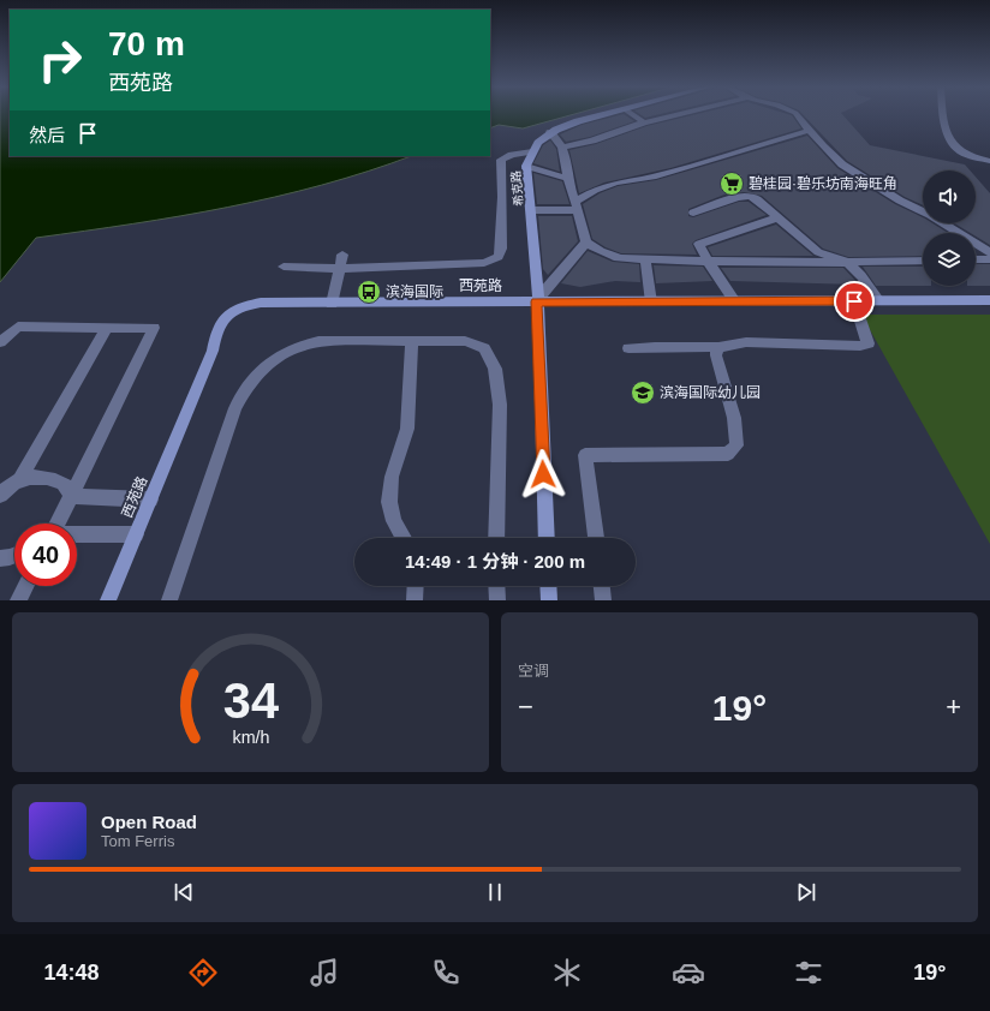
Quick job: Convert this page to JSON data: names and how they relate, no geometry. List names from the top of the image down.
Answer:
{
  "streets": {
    "main road": ["希克路", "西苑路"]
  },
  "crossings": [
    ["希克路", "西苑路"]
  ],
  "places": {
    "supermarket": ["碧桂园·碧乐坊南海旺角"],
    "bus stop": ["滨海国际"],
    "school or university": ["滨海国际幼儿园"]
  },
  "page": {
    "turn": ["70 m", "西苑路"],
    "then": "然后",
    "limit": "40",
    "trip": "14:49 · 1 分钟 · 200 m",
    "tile": "空调",
    "heat": ["−", "19°", "+"],
    "song": ["Open Road", "Tom Ferris"],
    "tabs": ["14:48", "19°"],
    "gauge": ["34", "km/h"]
  }
}
